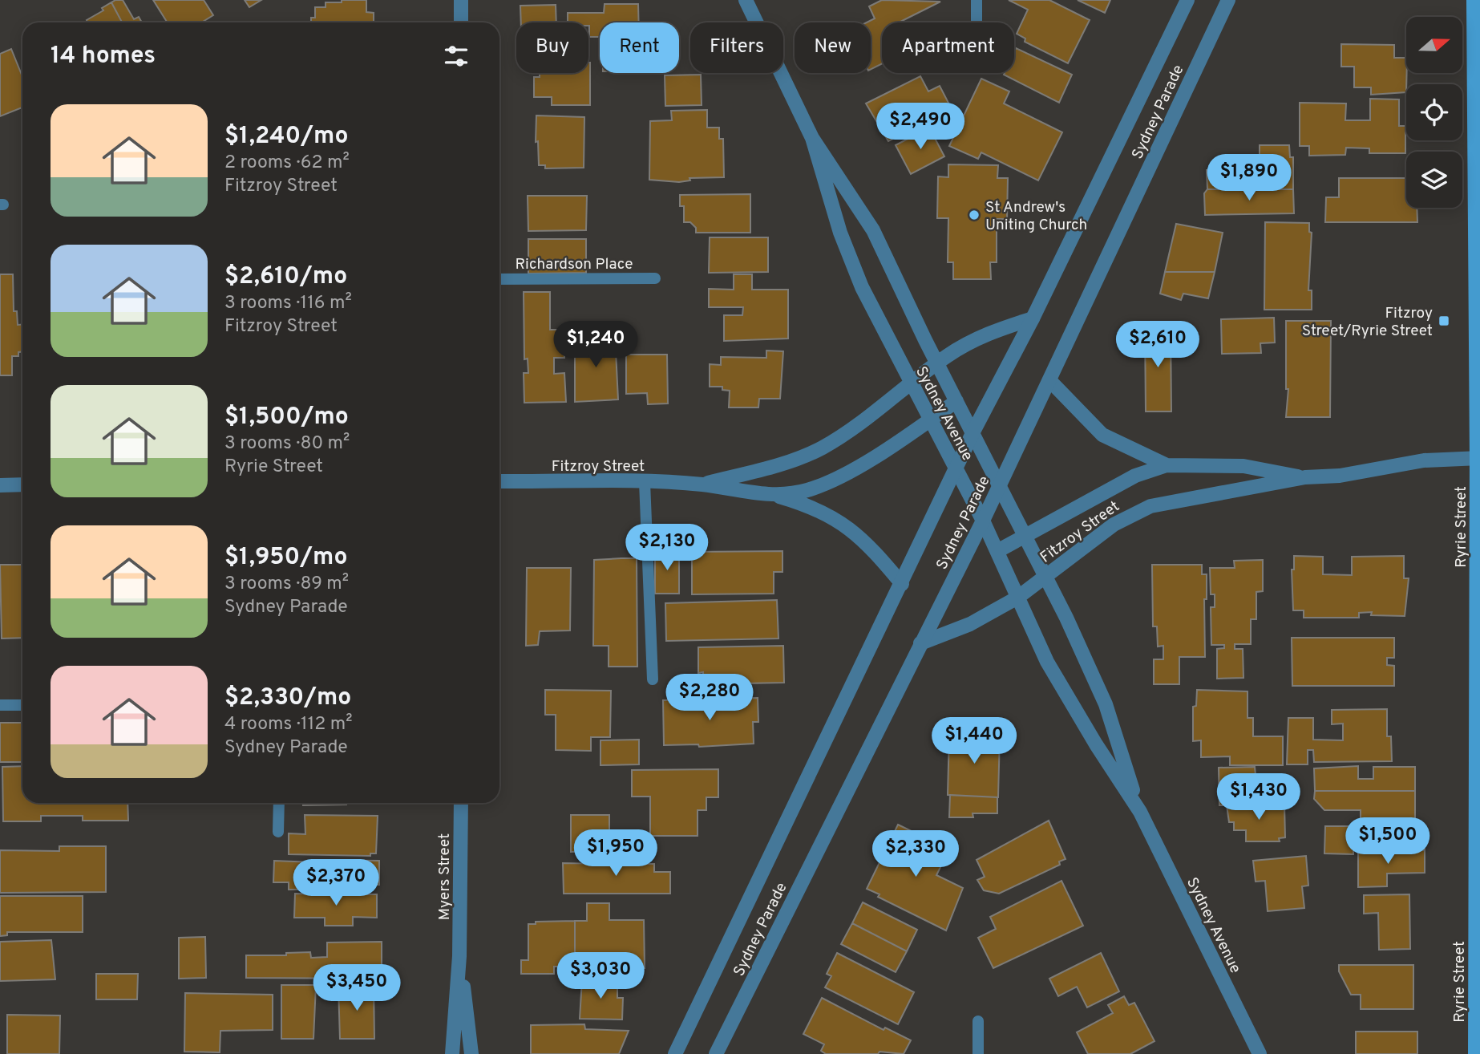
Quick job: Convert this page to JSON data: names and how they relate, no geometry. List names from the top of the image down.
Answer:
{
  "streets": {
    "main road": ["Ryrie Street"],
    "street": [
      "Sydney Parade",
      "Sydney Avenue",
      "Fitzroy Street",
      "Myers Street"
    ],
    "lane": ["Richardson Place"]
  },
  "crossings": [
    ["Sydney Parade", "Sydney Avenue"],
    ["Sydney Parade", "Fitzroy Street"],
    ["Sydney Avenue", "Fitzroy Street"],
    ["Fitzroy Street", "Ryrie Street"]
  ],
  "places": {
    "other": ["St Andrew's Uniting Church"],
    "transit": ["Fitzroy Street/Ryrie Street"]
  },
  "north": "right",
  "page": {
    "chip": [
      "Buy",
      "Rent",
      "Filters",
      "New",
      "Apartment"
    ],
    "heading": "14 homes",
    "list": [
      {
        "name": "$1,240/mo",
        "note": "2 rooms · 62 m² · Fitzroy Street"
      },
      {
        "name": "$2,610/mo",
        "note": "3 rooms · 116 m² · Fitzroy Street"
      },
      {
        "name": "$1,500/mo",
        "note": "3 rooms · 80 m² · Ryrie Street"
      },
      {
        "name": "$1,950/mo",
        "note": "3 rooms · 89 m² · Sydney Parade"
      },
      {
        "name": "$2,330/mo",
        "note": "4 rooms · 112 m² · Sydney Parade"
      }
    ],
    "price": [
      "$2,490",
      "$1,890",
      "$1,240",
      "$2,610",
      "$2,130",
      "$2,280",
      "$1,440",
      "$1,430",
      "$1,500",
      "$1,950",
      "$2,330",
      "$2,370",
      "$3,030",
      "$3,450"
    ]
  }
}
